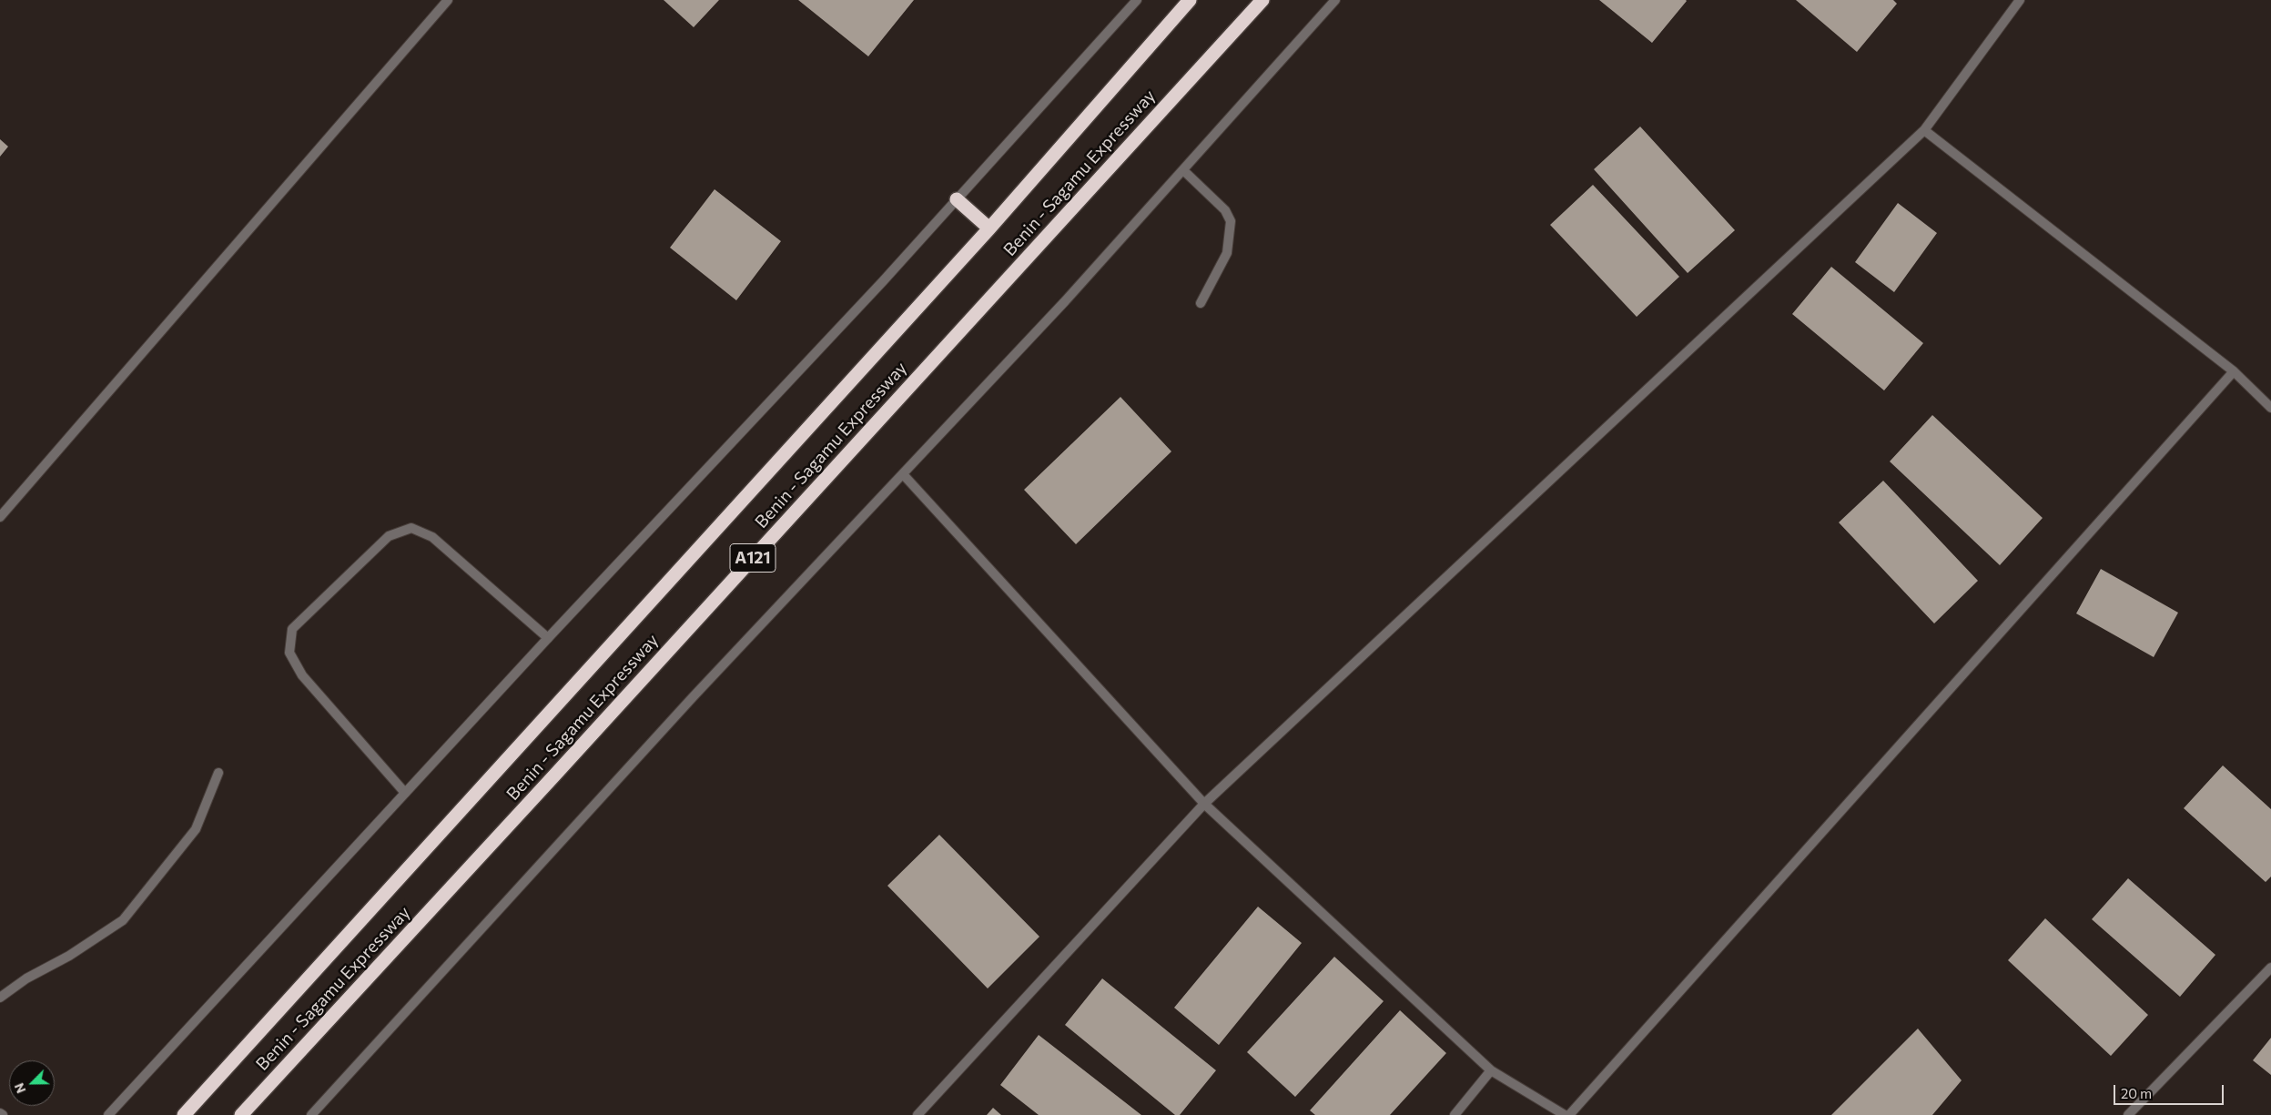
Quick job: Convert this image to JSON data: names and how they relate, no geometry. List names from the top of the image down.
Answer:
{
  "streets": {
    "highway": ["Benin - Sagamu Expressway", "A121"]
  },
  "scale_bar": "20 m",
  "north": "bottom left"
}
